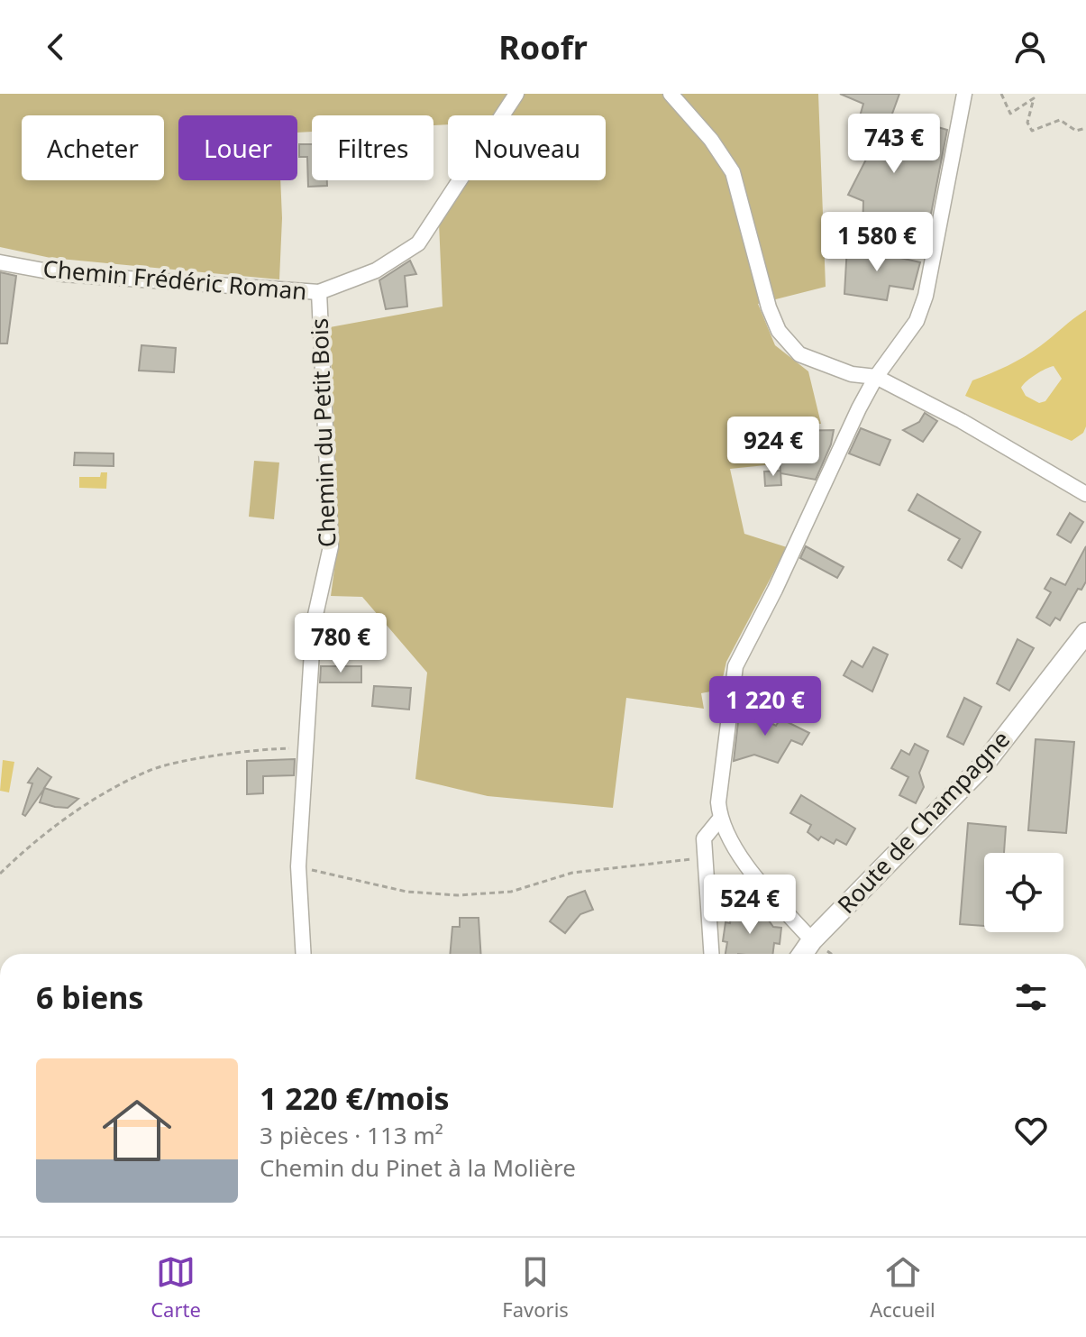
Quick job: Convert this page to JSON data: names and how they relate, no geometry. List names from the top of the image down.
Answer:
{
  "streets": {
    "street": ["Chemin Frédéric Roman", "Chemin du Petit Bois", "Route de Champagne"]
  },
  "crossings": [
    ["Chemin Frédéric Roman", "Chemin du Petit Bois"]
  ],
  "page": {
    "header": "Roofr",
    "price": [
      "743 €",
      "1 580 €",
      "924 €",
      "780 €",
      "1 220 €",
      "524 €"
    ],
    "chip": [
      "Acheter",
      "Louer",
      "Filtres",
      "Nouveau"
    ],
    "heading": "6 biens",
    "list": [
      {
        "name": "1 220 €/mois",
        "note": "3 pièces · 113 m² · Chemin du Pinet à la Molière"
      }
    ],
    "tabs": ["Carte", "Favoris", "Accueil"]
  }
}
